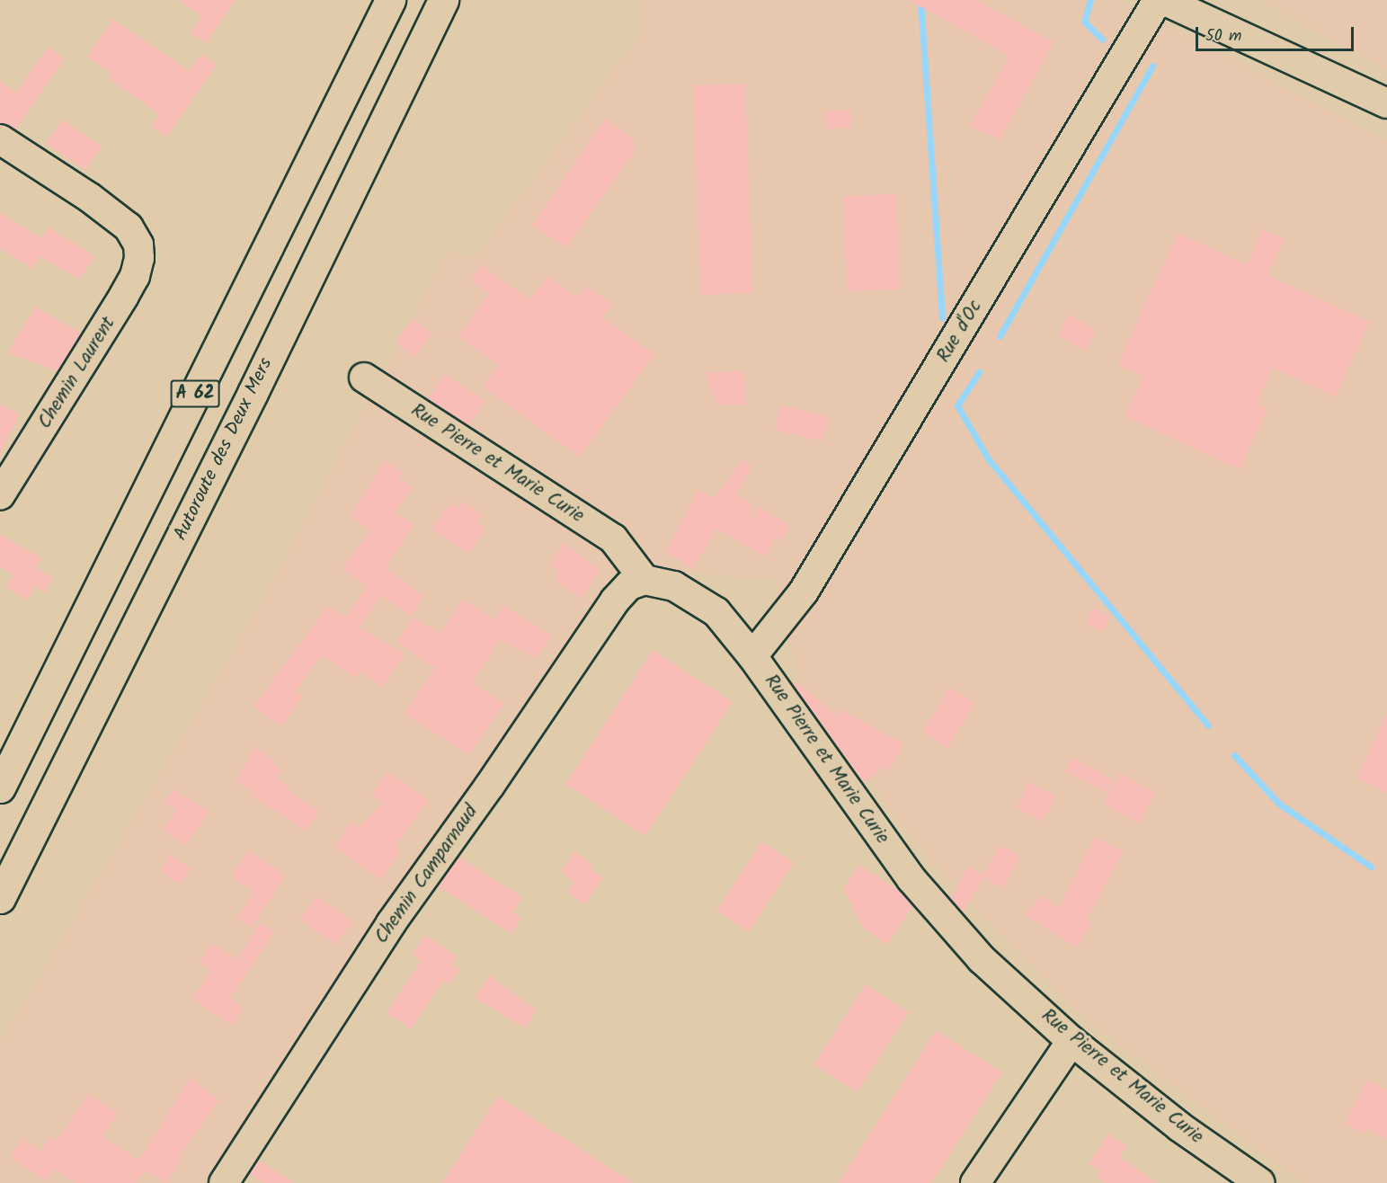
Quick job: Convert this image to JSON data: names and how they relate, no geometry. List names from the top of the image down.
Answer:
{
  "streets": {
    "highway": ["A 62", "Autoroute des Deux Mers"],
    "street": [
      "Rue d'Oc",
      "Chemin Laurent",
      "Rue Pierre et Marie Curie",
      "Chemin Camparnaud"
    ]
  },
  "crossings": [
    ["Rue d'Oc", "Rue Pierre et Marie Curie"],
    ["Rue Pierre et Marie Curie", "Chemin Camparnaud"]
  ],
  "scale_bar": "50 m"
}
